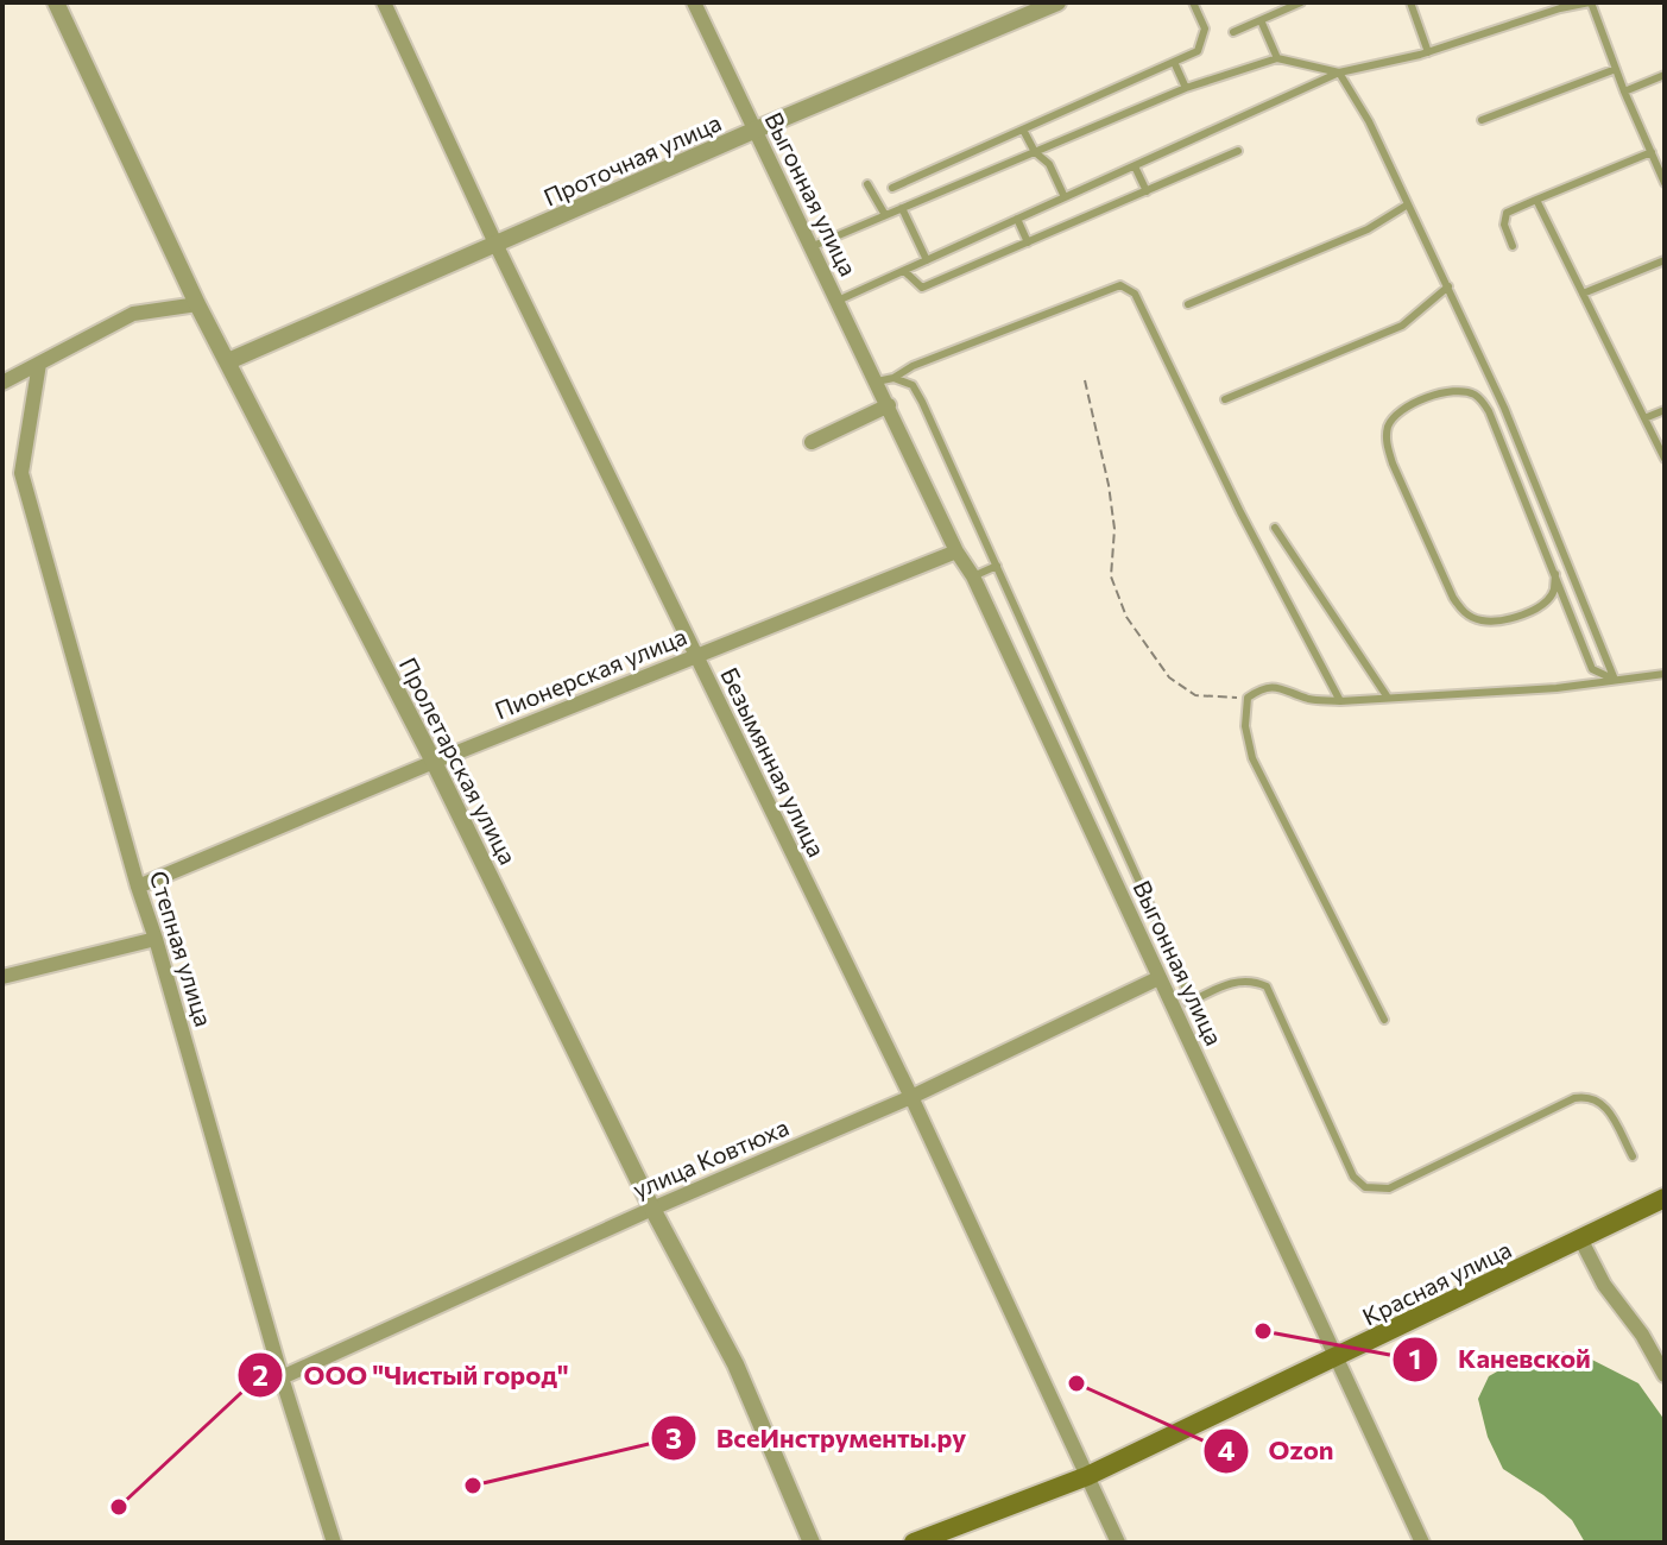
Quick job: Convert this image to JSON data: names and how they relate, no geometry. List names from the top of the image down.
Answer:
{
  "streets": {
    "main road": ["Красная улица"],
    "street": [
      "Проточная улица",
      "Выгонная улица",
      "Пионерская улица",
      "Пролетарская улица",
      "Безымянная улица",
      "Степная улица",
      "улица Ковтюха"
    ]
  },
  "crossings": [
    ["Проточная улица", "Выгонная улица"],
    ["Проточная улица", "Пролетарская улица"],
    ["Проточная улица", "Безымянная улица"],
    ["Выгонная улица", "Пионерская улица"],
    ["Выгонная улица", "улица Ковтюха"],
    ["Выгонная улица", "Красная улица"],
    ["Пионерская улица", "Пролетарская улица"],
    ["Пионерская улица", "Безымянная улица"],
    ["Пионерская улица", "Степная улица"],
    ["Пролетарская улица", "улица Ковтюха"],
    ["Безымянная улица", "улица Ковтюха"],
    ["Безымянная улица", "Красная улица"],
    ["Степная улица", "улица Ковтюха"]
  ],
  "places": [
    "Каневской",
    "Ozon",
    "ВсеИнструменты.ру",
    "ООО \"Чистый город\""
  ]
}
